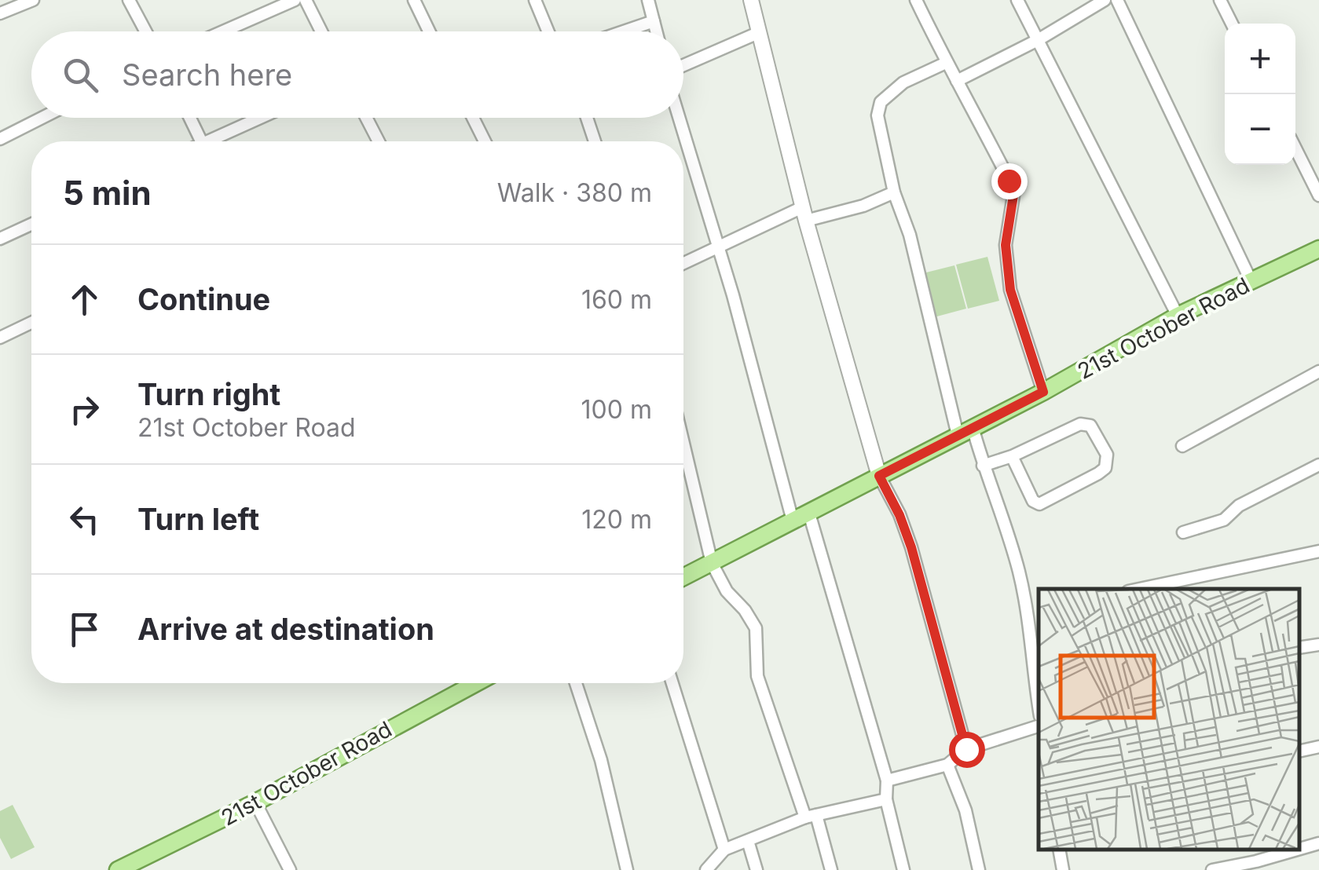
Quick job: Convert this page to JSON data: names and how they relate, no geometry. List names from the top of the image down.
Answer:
{
  "streets": {
    "main road": ["21st October Road"]
  },
  "page": {
    "map_buttons": ["+", "−"],
    "search": "Search here",
    "heading": ["5 min", "Walk · 380 m"],
    "list": [
      ["Continue", "160 m"],
      ["Turn right", "21st October Road", "100 m"],
      ["Turn left", "120 m"],
      "Arrive at destination"
    ]
  }
}
